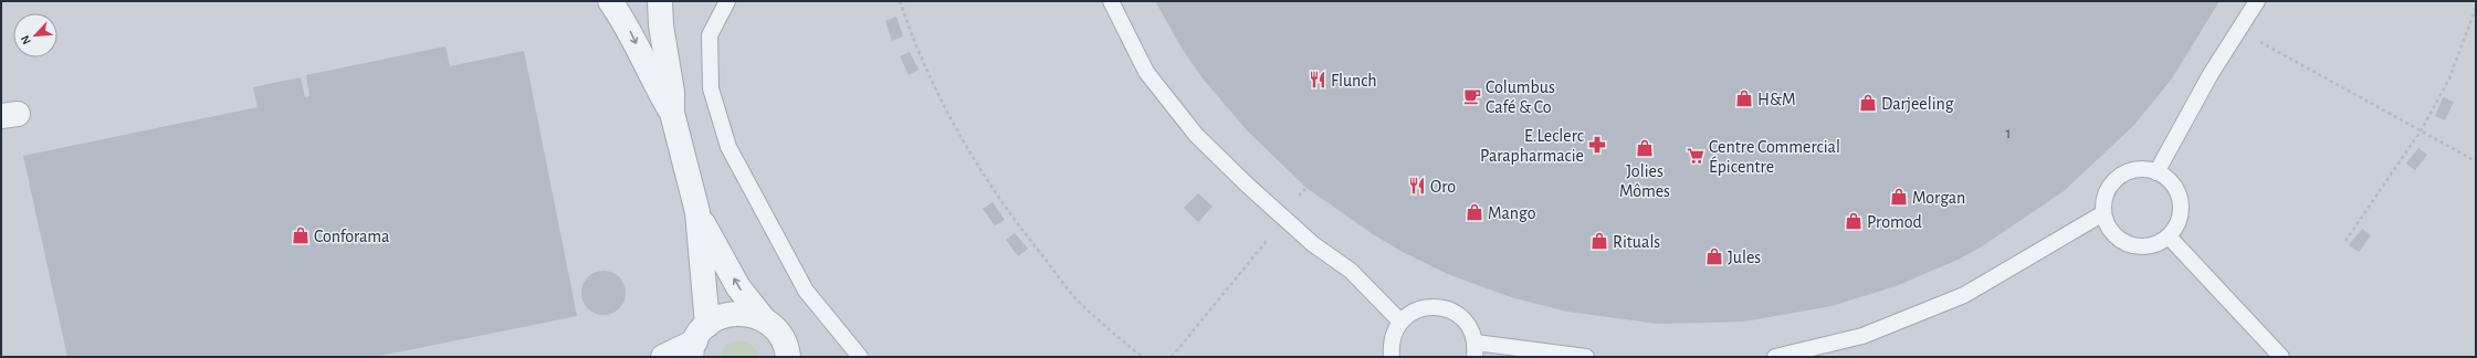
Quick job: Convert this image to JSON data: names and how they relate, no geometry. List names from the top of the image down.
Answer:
{
  "places": {
    "restaurant": ["Flunch", "Oro"],
    "cafe": ["Columbus Café & Co"],
    "shop": [
      "H&M",
      "Darjeeling",
      "Jolies Mômes",
      "Morgan",
      "Mango",
      "Promod",
      "Conforama",
      "Rituals",
      "Jules"
    ],
    "pharmacy": ["E.Leclerc Parapharmacie"],
    "supermarket": ["Centre Commercial Épicentre"]
  },
  "house_numbers": ["1"],
  "north": "bottom left"
}
